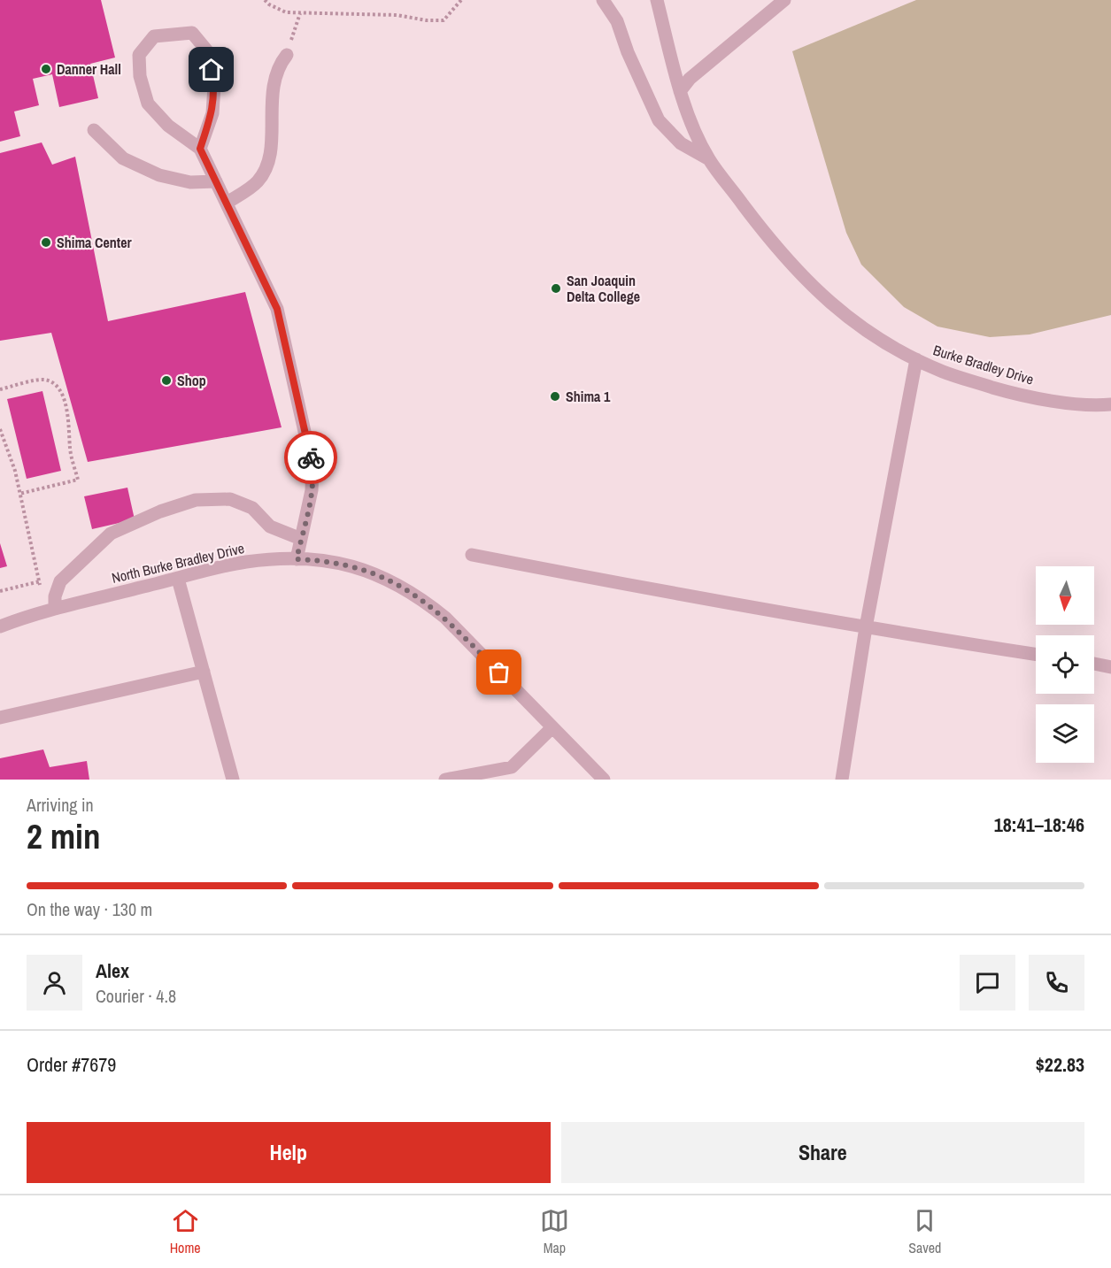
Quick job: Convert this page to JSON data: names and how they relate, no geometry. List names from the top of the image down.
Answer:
{
  "streets": {
    "street": ["Burke Bradley Drive", "North Burke Bradley Drive"]
  },
  "places": [
    "Danner Hall",
    "Shima Center",
    "San Joaquin Delta College",
    "Shop",
    "Shima 1"
  ],
  "north": "bottom",
  "page": {
    "heading": ["2 min", "Arriving in", "18:41–18:46"],
    "panel": [
      "Alex",
      "Courier · 4.8",
      "Order #7679",
      "$22.83"
    ],
    "bar": "On the way · 130 m",
    "buttons": ["Help", "Share"],
    "tabs": ["Home", "Map", "Saved"]
  }
}
